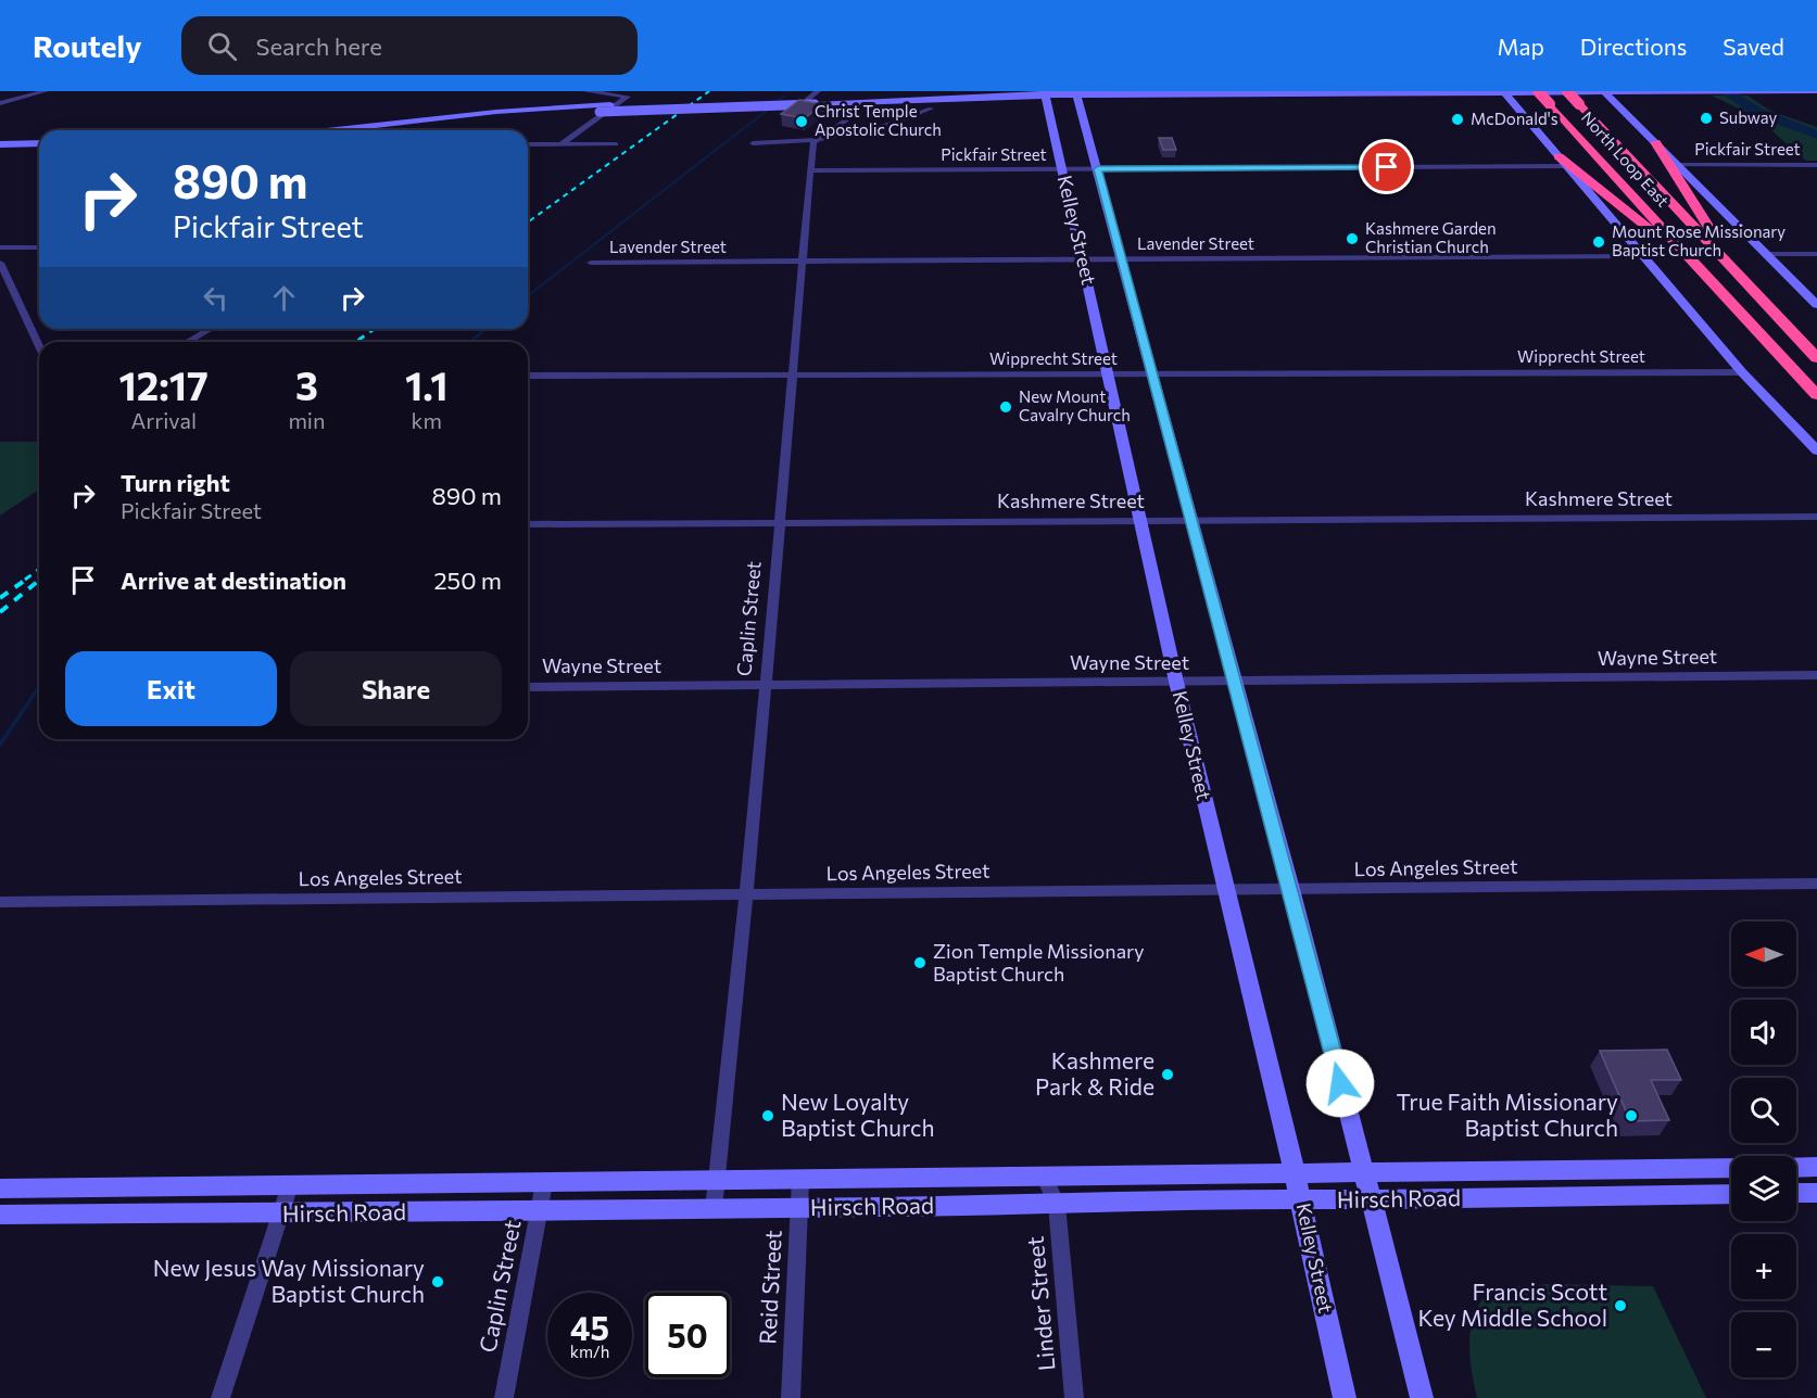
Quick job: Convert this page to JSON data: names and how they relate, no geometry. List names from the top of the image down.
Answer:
{
  "streets": {
    "highway": ["North Loop East"],
    "main road": ["Kelley Street", "Hirsch Road"],
    "street": [
      "Pickfair Street",
      "Lavender Street",
      "Wipprecht Street",
      "Kashmere Street",
      "Caplin Street",
      "Wayne Street",
      "Los Angeles Street",
      "Reid Street",
      "Linder Street"
    ]
  },
  "crossings": [
    ["Pickfair Street", "Kelley Street"],
    ["Pickfair Street", "Caplin Street"],
    ["Kelley Street", "Lavender Street"],
    ["Kelley Street", "Wipprecht Street"],
    ["Kelley Street", "Kashmere Street"],
    ["Kelley Street", "Wayne Street"],
    ["Kelley Street", "Los Angeles Street"],
    ["Kelley Street", "Hirsch Road"],
    ["Lavender Street", "Caplin Street"],
    ["Wipprecht Street", "Caplin Street"],
    ["Kashmere Street", "Caplin Street"],
    ["Caplin Street", "Wayne Street"],
    ["Caplin Street", "Los Angeles Street"],
    ["Caplin Street", "Hirsch Road"],
    ["Hirsch Road", "Reid Street"],
    ["Hirsch Road", "Linder Street"]
  ],
  "places": [
    "Subway",
    "McDonald's",
    "Christ Temple Apostolic Church",
    "Kashmere Garden Christian Church",
    "Mount Rose Missionary Baptist Church",
    "New Mount Cavalry Church",
    "Zion Temple Missionary Baptist Church",
    "Kashmere Park & Ride",
    "New Loyalty Baptist Church",
    "True Faith Missionary Baptist Church",
    "New Jesus Way Missionary Baptist Church",
    "Francis Scott Key Middle School"
  ],
  "north": "left",
  "page": {
    "header": "Routely",
    "search": "Search here",
    "nav": ["Map", "Directions", "Saved"],
    "turn": ["890 m", "Pickfair Street"],
    "eta": [
      "12:17",
      "Arrival",
      "3",
      "min",
      "1.1",
      "km"
    ],
    "list": [
      {
        "name": "Turn right",
        "note": "Pickfair Street",
        "value": "890 m"
      },
      {
        "name": "Arrive at destination",
        "value": "250 m"
      }
    ],
    "buttons": ["Exit", "Share"],
    "map_buttons": ["+", "−"],
    "speed": "45 km/h",
    "limit": "50"
  }
}
